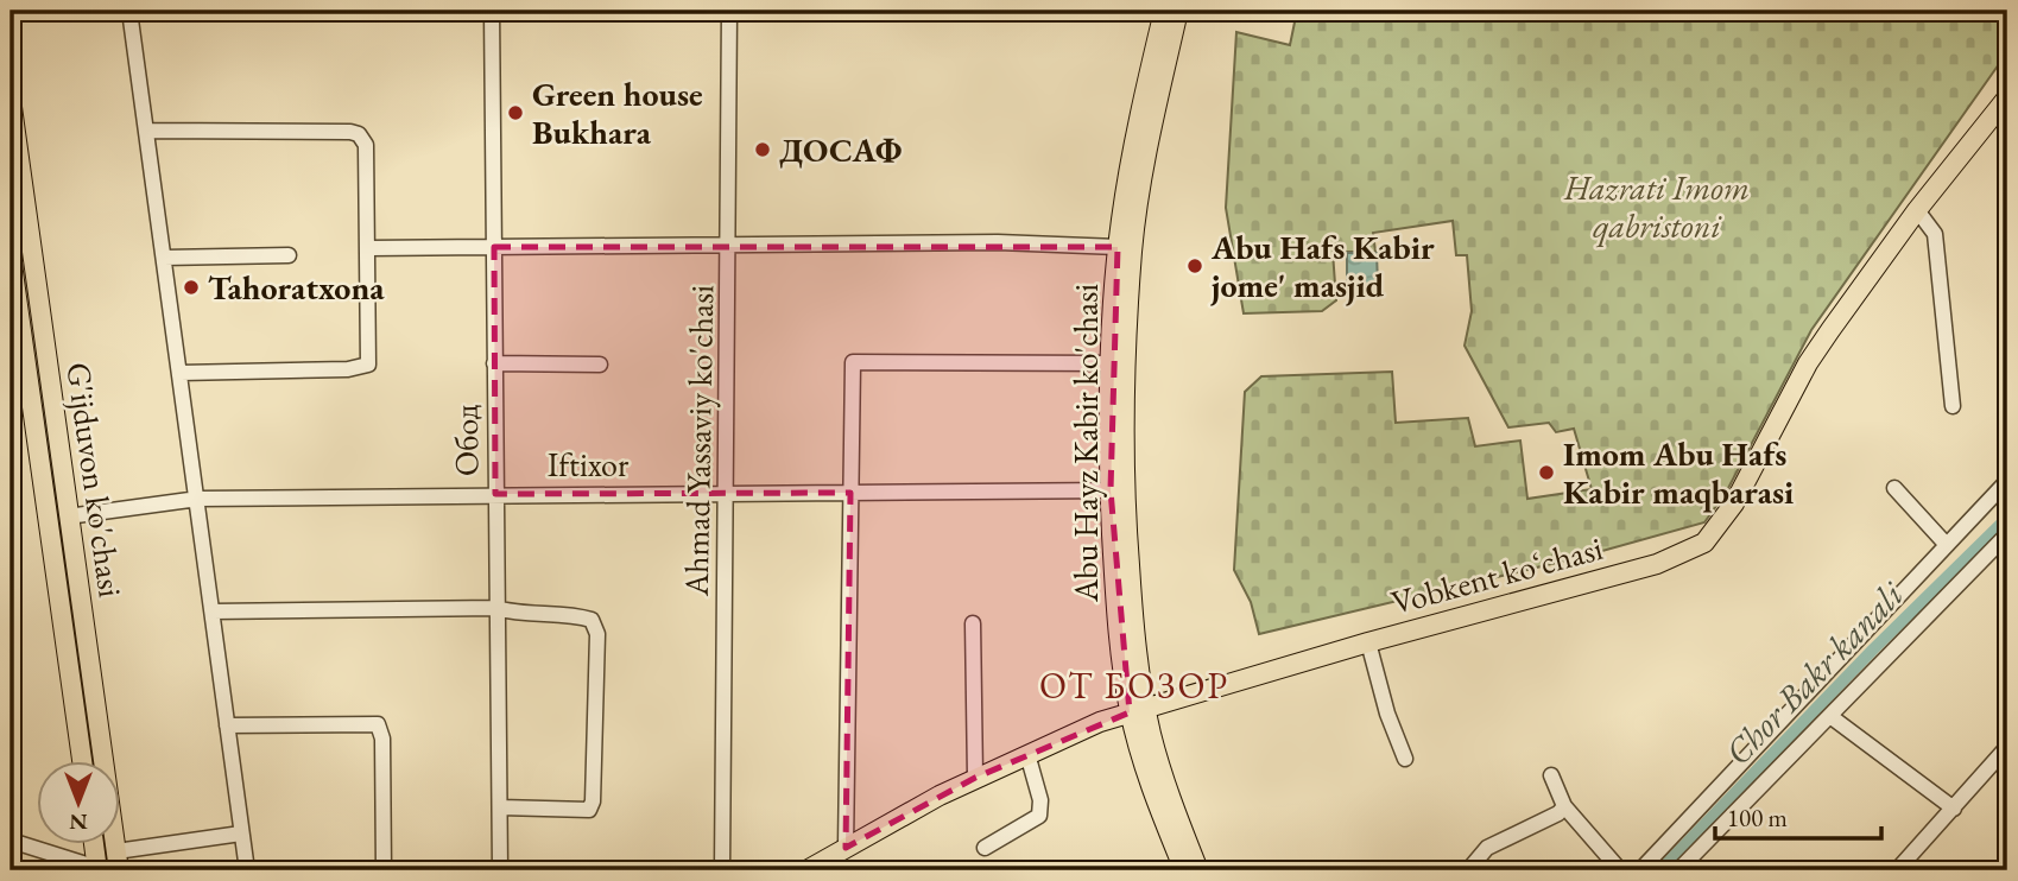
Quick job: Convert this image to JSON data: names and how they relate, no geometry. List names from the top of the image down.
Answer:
{
  "streets": {
    "main road": ["Abu Hayz Kabir ko'chasi", "G'ijduvon ko'chasi", "Vobkent koʻchasi"],
    "street": ["Обод", "Ahmad Yassaviy ko'chasi", "Iftixor"]
  },
  "crossings": [
    ["Обод", "Iftixor"],
    ["Ahmad Yassaviy ko'chasi", "Iftixor"],
    ["Abu Hayz Kabir ko'chasi", "Iftixor"],
    ["Abu Hayz Kabir ko'chasi", "Vobkent koʻchasi"],
    ["Iftixor", "G'ijduvon ko'chasi"]
  ],
  "districts": ["ОТ БОЗОР"],
  "water": ["Chor Bakr kanali"],
  "parks": ["Hazrati Imom qabristoni"],
  "places": [
    "Green house Bukhara",
    "ДОСАФ",
    "Abu Hafs Kabir jome' masjid",
    "Tahoratxona",
    "Imom Abu Hafs Kabir maqbarasi"
  ],
  "scale_bar": "100 m",
  "north": "bottom"
}
